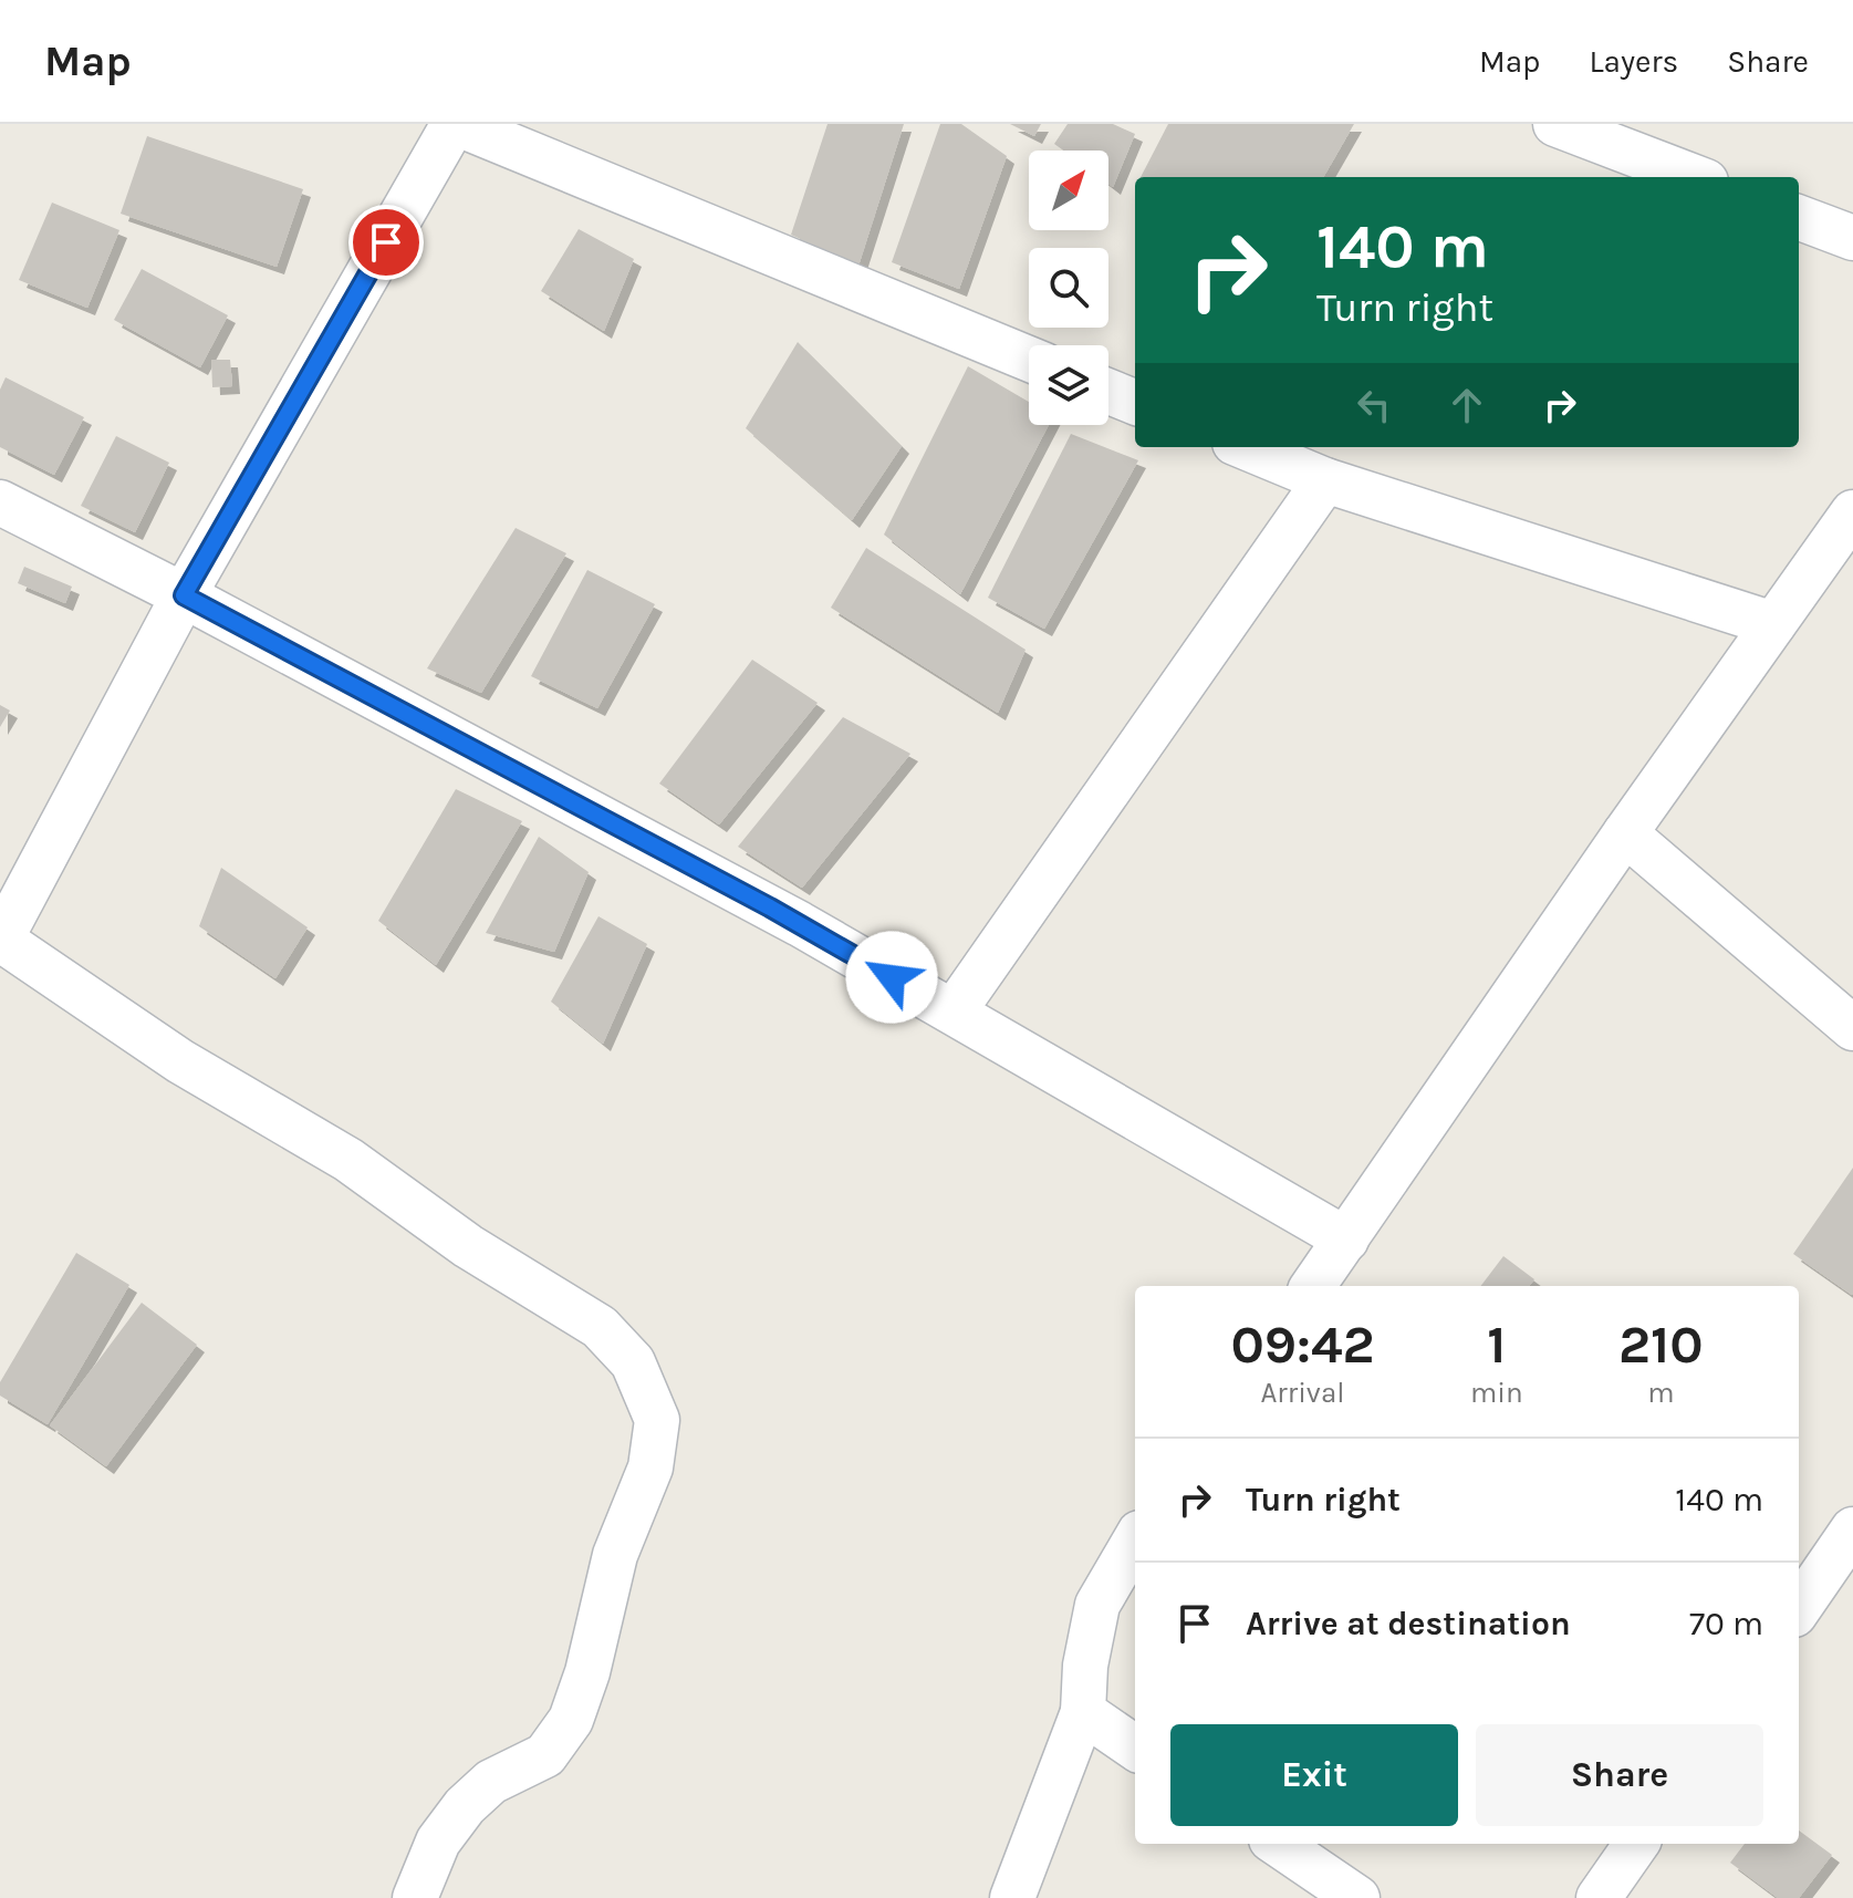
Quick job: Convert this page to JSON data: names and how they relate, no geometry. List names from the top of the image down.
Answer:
{
  "north": "top right",
  "page": {
    "header": "Map",
    "nav": ["Map", "Layers", "Share"],
    "turn": ["140 m", "Turn right"],
    "eta": [
      "09:42",
      "Arrival",
      "1",
      "min",
      "210",
      "m"
    ],
    "list": [
      {
        "name": "Turn right",
        "value": "140 m"
      },
      {
        "name": "Arrive at destination",
        "value": "70 m"
      }
    ],
    "buttons": ["Exit", "Share"]
  }
}
